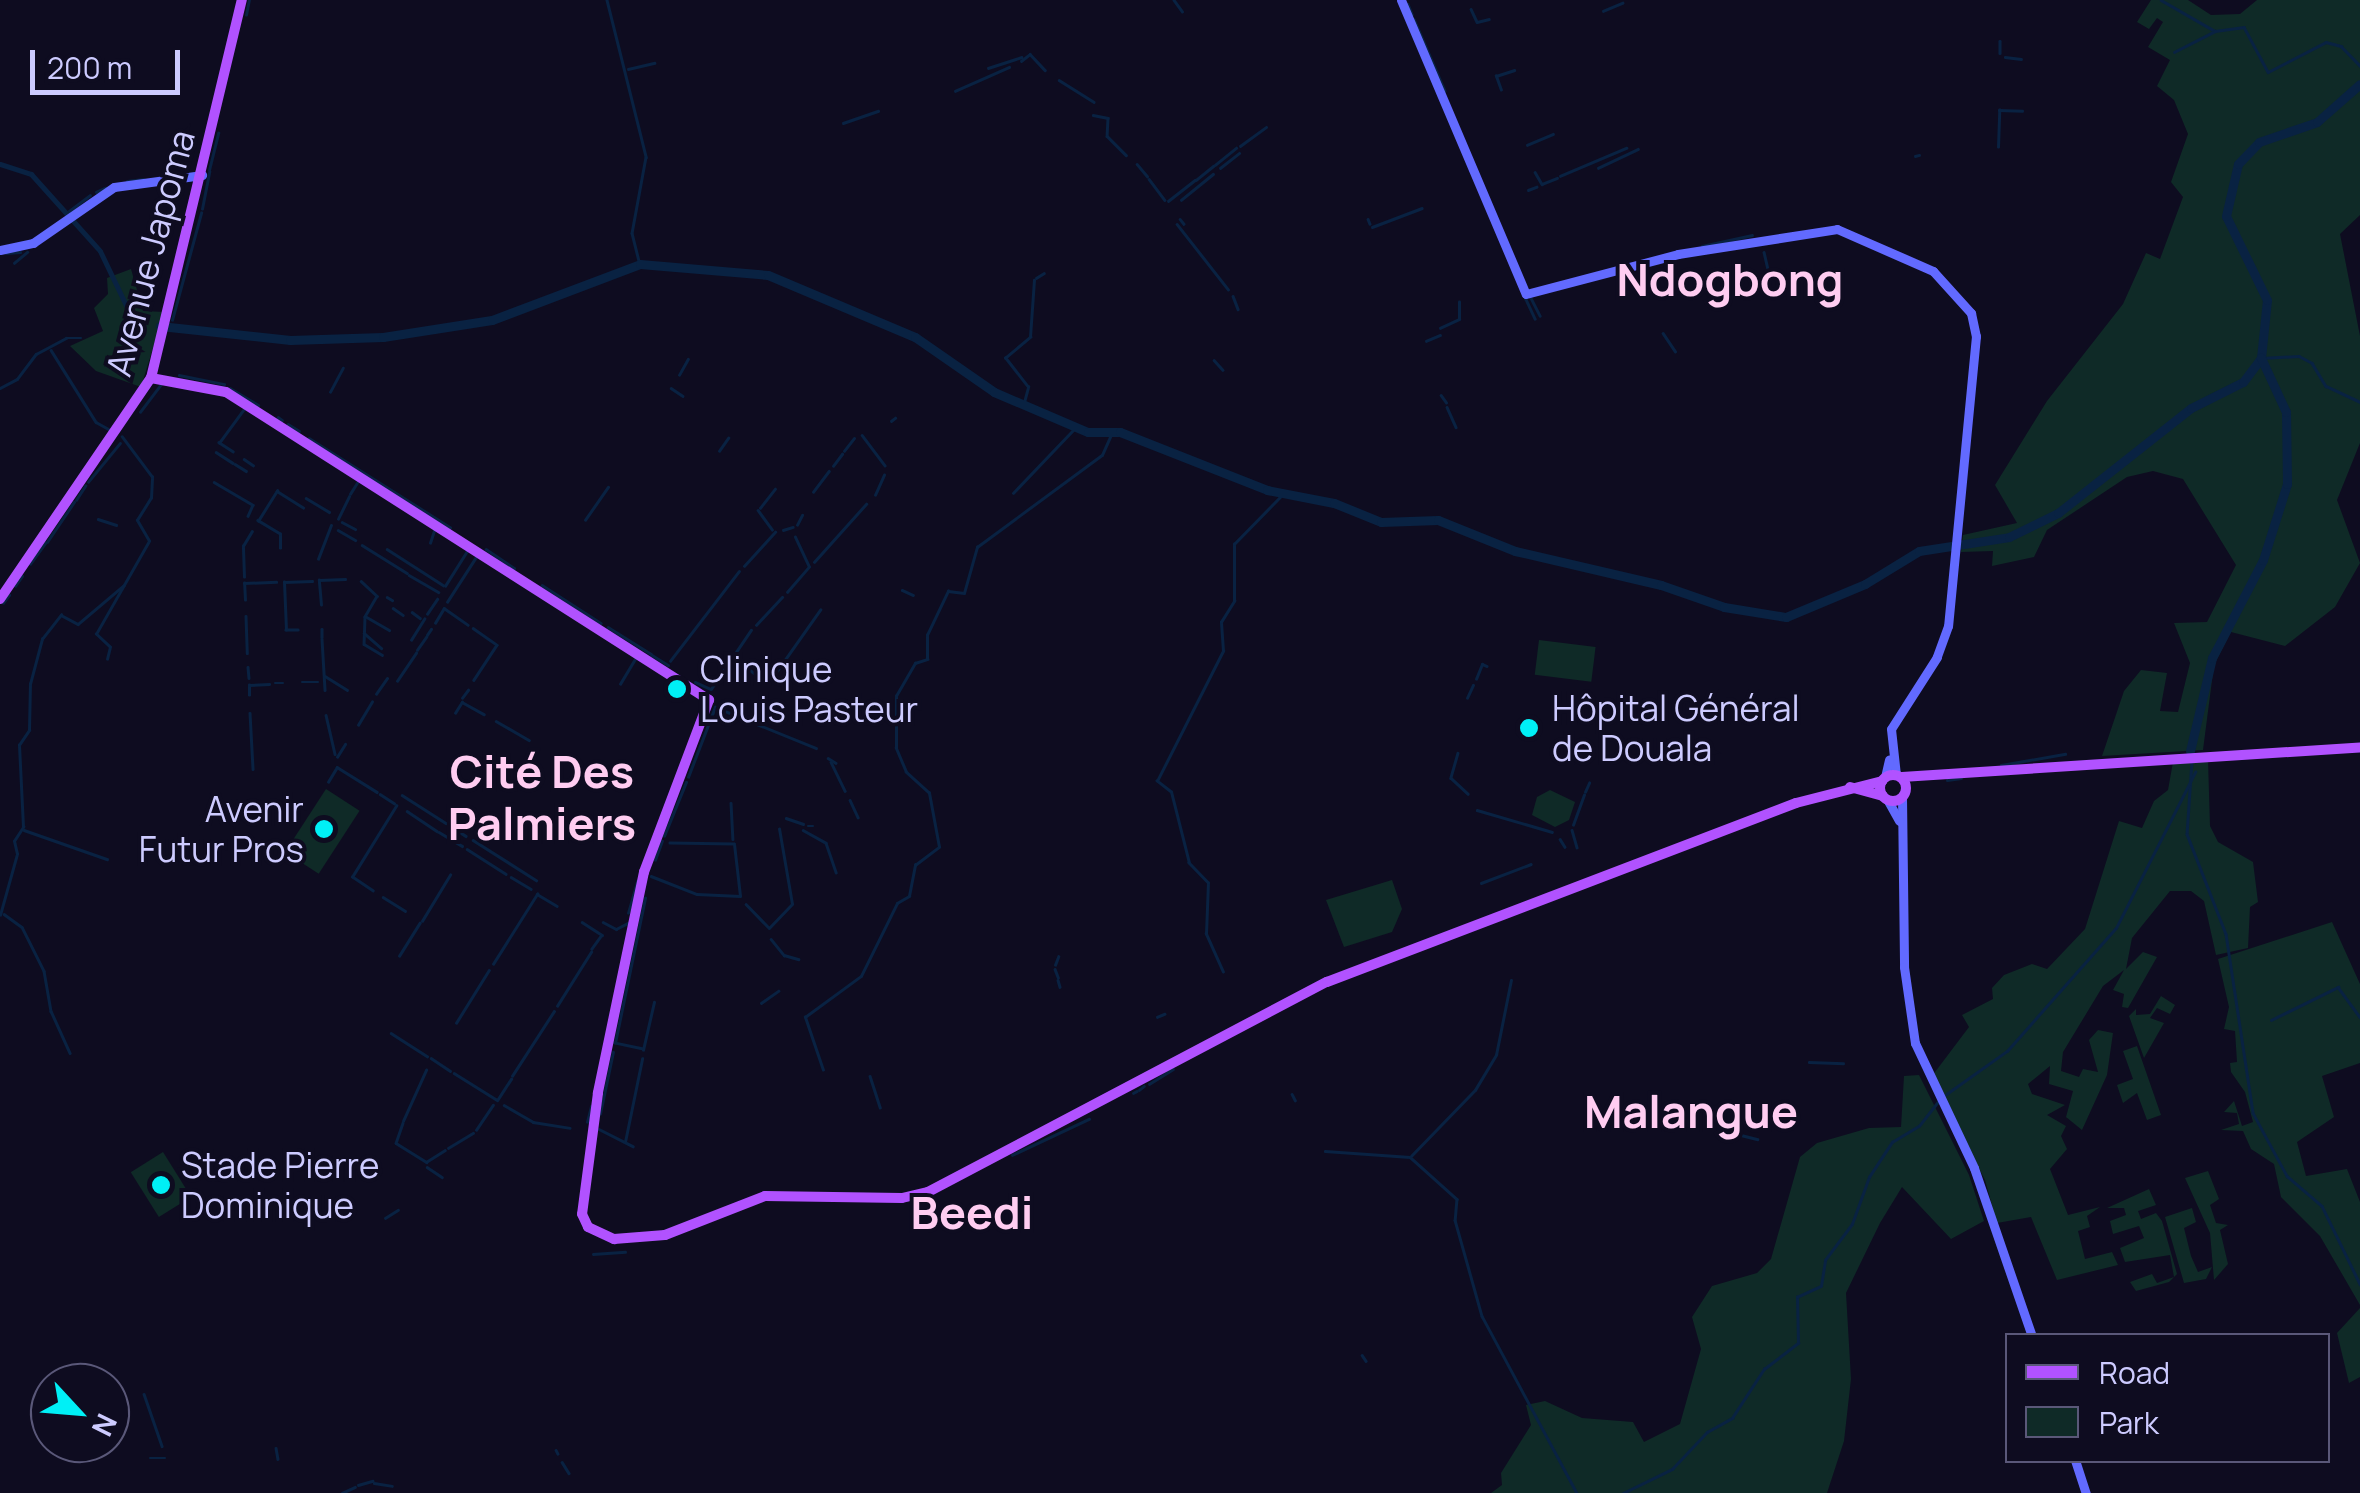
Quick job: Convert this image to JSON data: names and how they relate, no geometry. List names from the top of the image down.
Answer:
{
  "streets": {
    "main road": ["Avenue Japoma"]
  },
  "districts": [
    "Ndogbong",
    "Cité Des Palmiers",
    "Malangue",
    "Beedi"
  ],
  "places": [
    "Clinique Louis Pasteur",
    "Hôpital Général de Douala",
    "Avenir Futur Pros",
    "Stade Pierre Dominique"
  ],
  "legend": ["Road", "Park"],
  "scale_bar": "200 m",
  "north": "bottom right"
}
